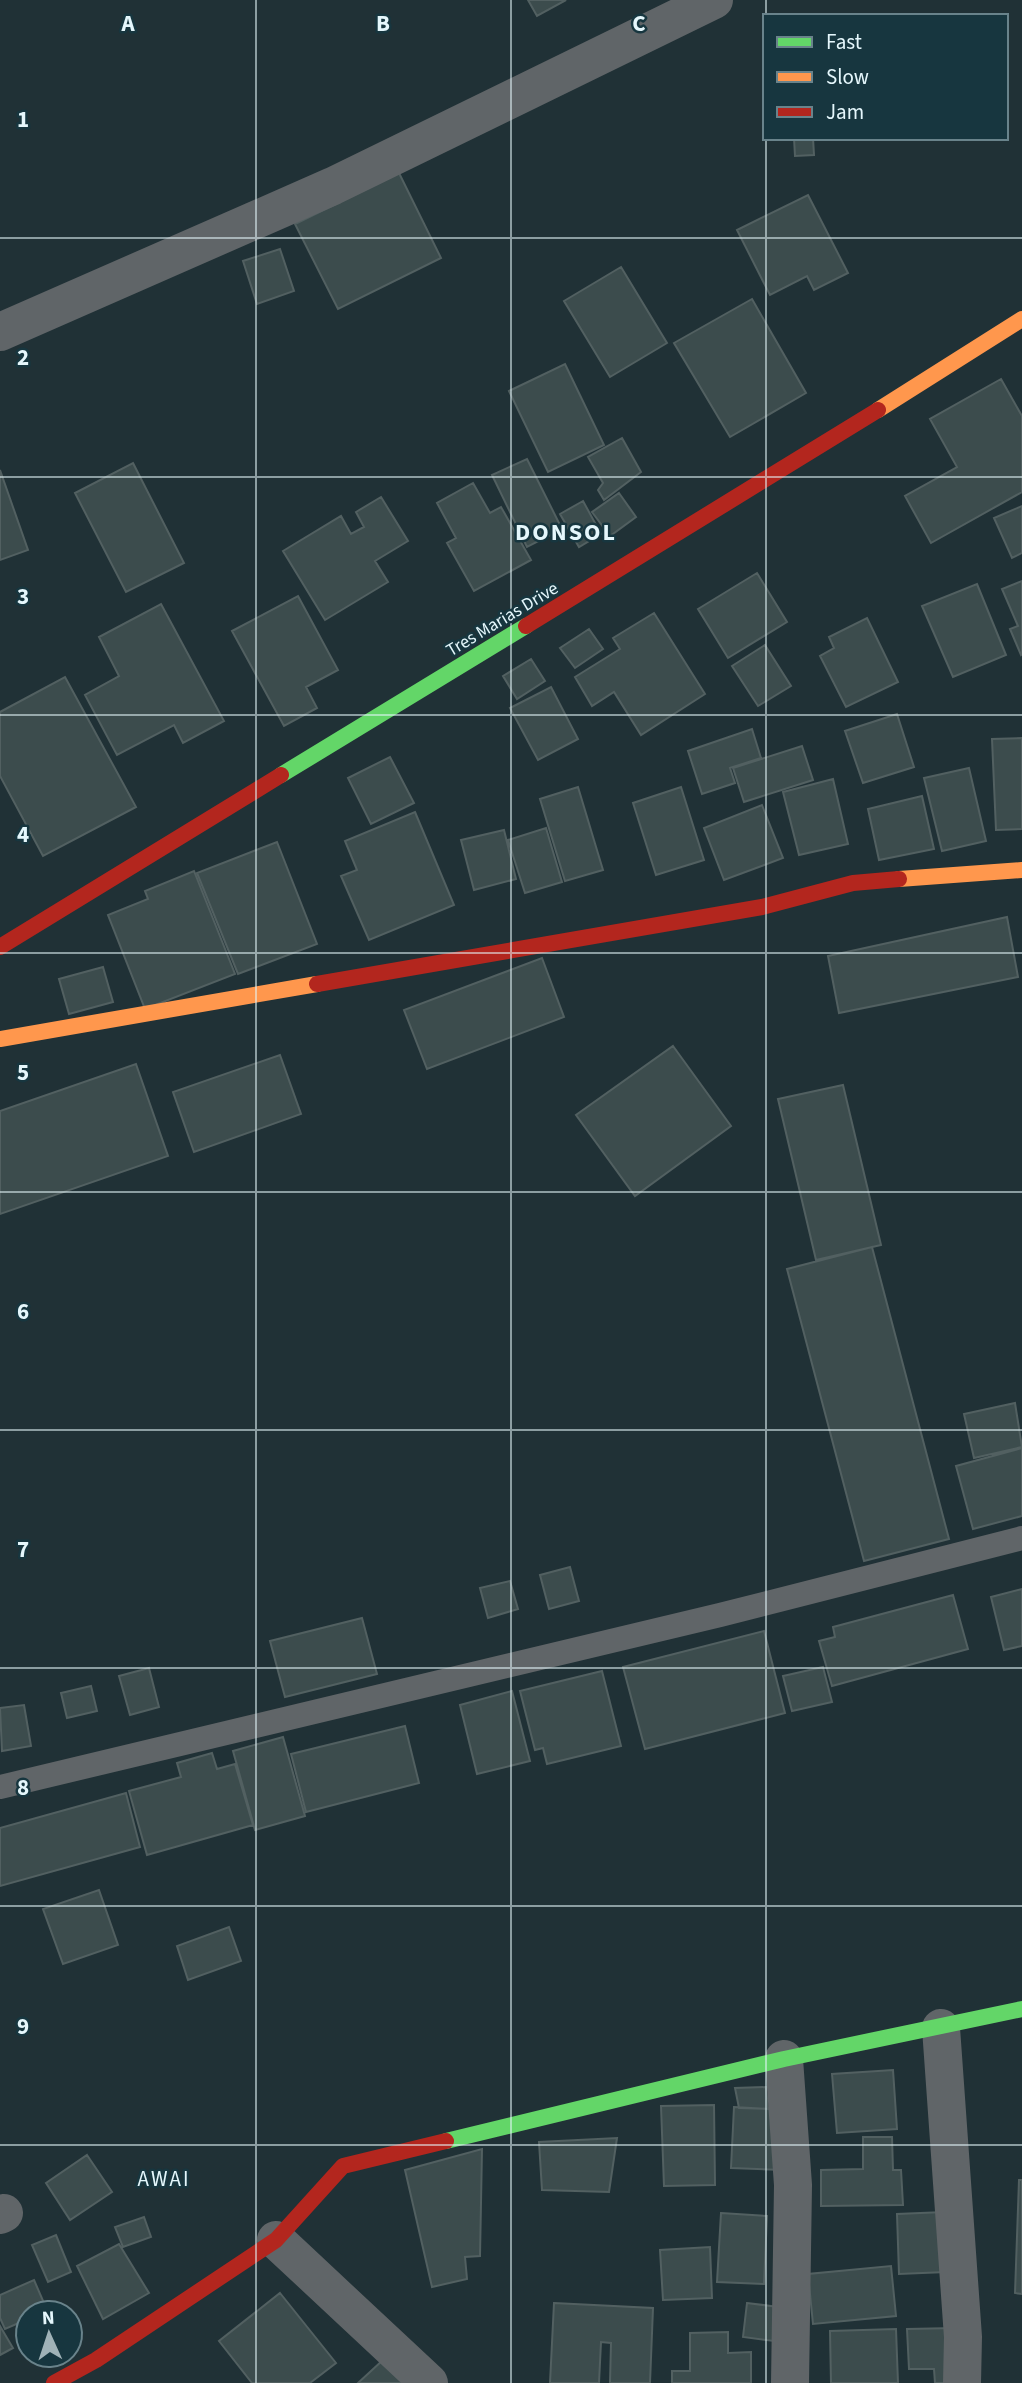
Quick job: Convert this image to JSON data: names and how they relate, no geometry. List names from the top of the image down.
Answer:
{
  "streets": {
    "street": ["Tres Marias Drive"]
  },
  "districts": ["DONSOL", "AWAI"],
  "legend": ["Fast", "Slow", "Jam"],
  "north": "top",
  "grid": {
    "columns": ["A", "B", "C"],
    "rows": [
      "1",
      "2",
      "3",
      "4",
      "5",
      "6",
      "7",
      "8",
      "9"
    ]
  }
}
